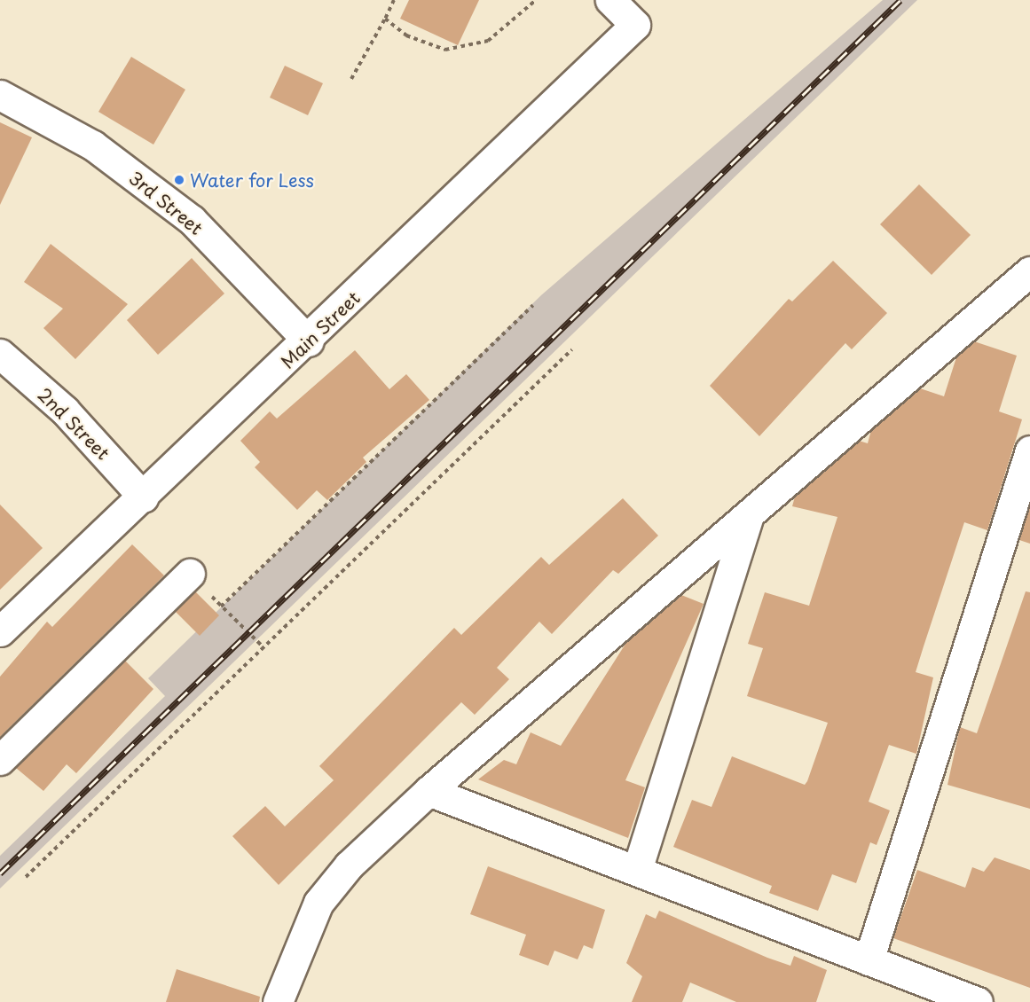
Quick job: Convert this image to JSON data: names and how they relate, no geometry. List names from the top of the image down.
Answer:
{
  "streets": {
    "street": ["3rd Street", "Main Street", "2nd Street"]
  },
  "crossings": [
    ["3rd Street", "Main Street"],
    ["Main Street", "2nd Street"]
  ],
  "places": ["Water for Less"]
}
